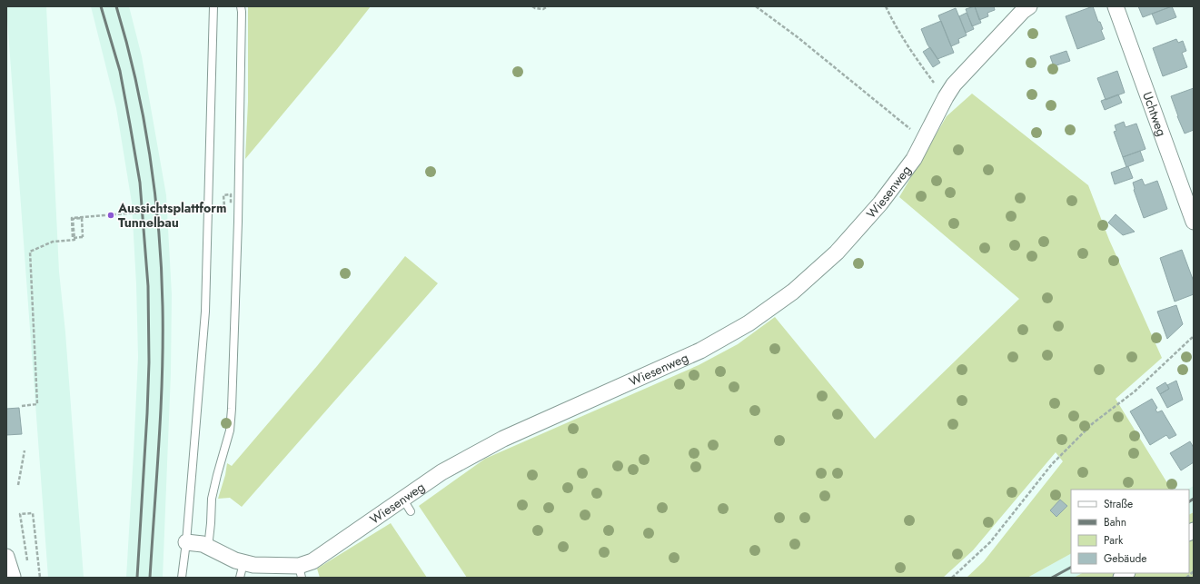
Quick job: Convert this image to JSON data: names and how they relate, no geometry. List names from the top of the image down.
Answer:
{
  "streets": {
    "street": ["Uchtweg", "Wiesenweg"]
  },
  "places": ["Aussichtsplattform Tunnelbau"],
  "legend": [
    "Straße",
    "Bahn",
    "Park",
    "Gebäude"
  ]
}
